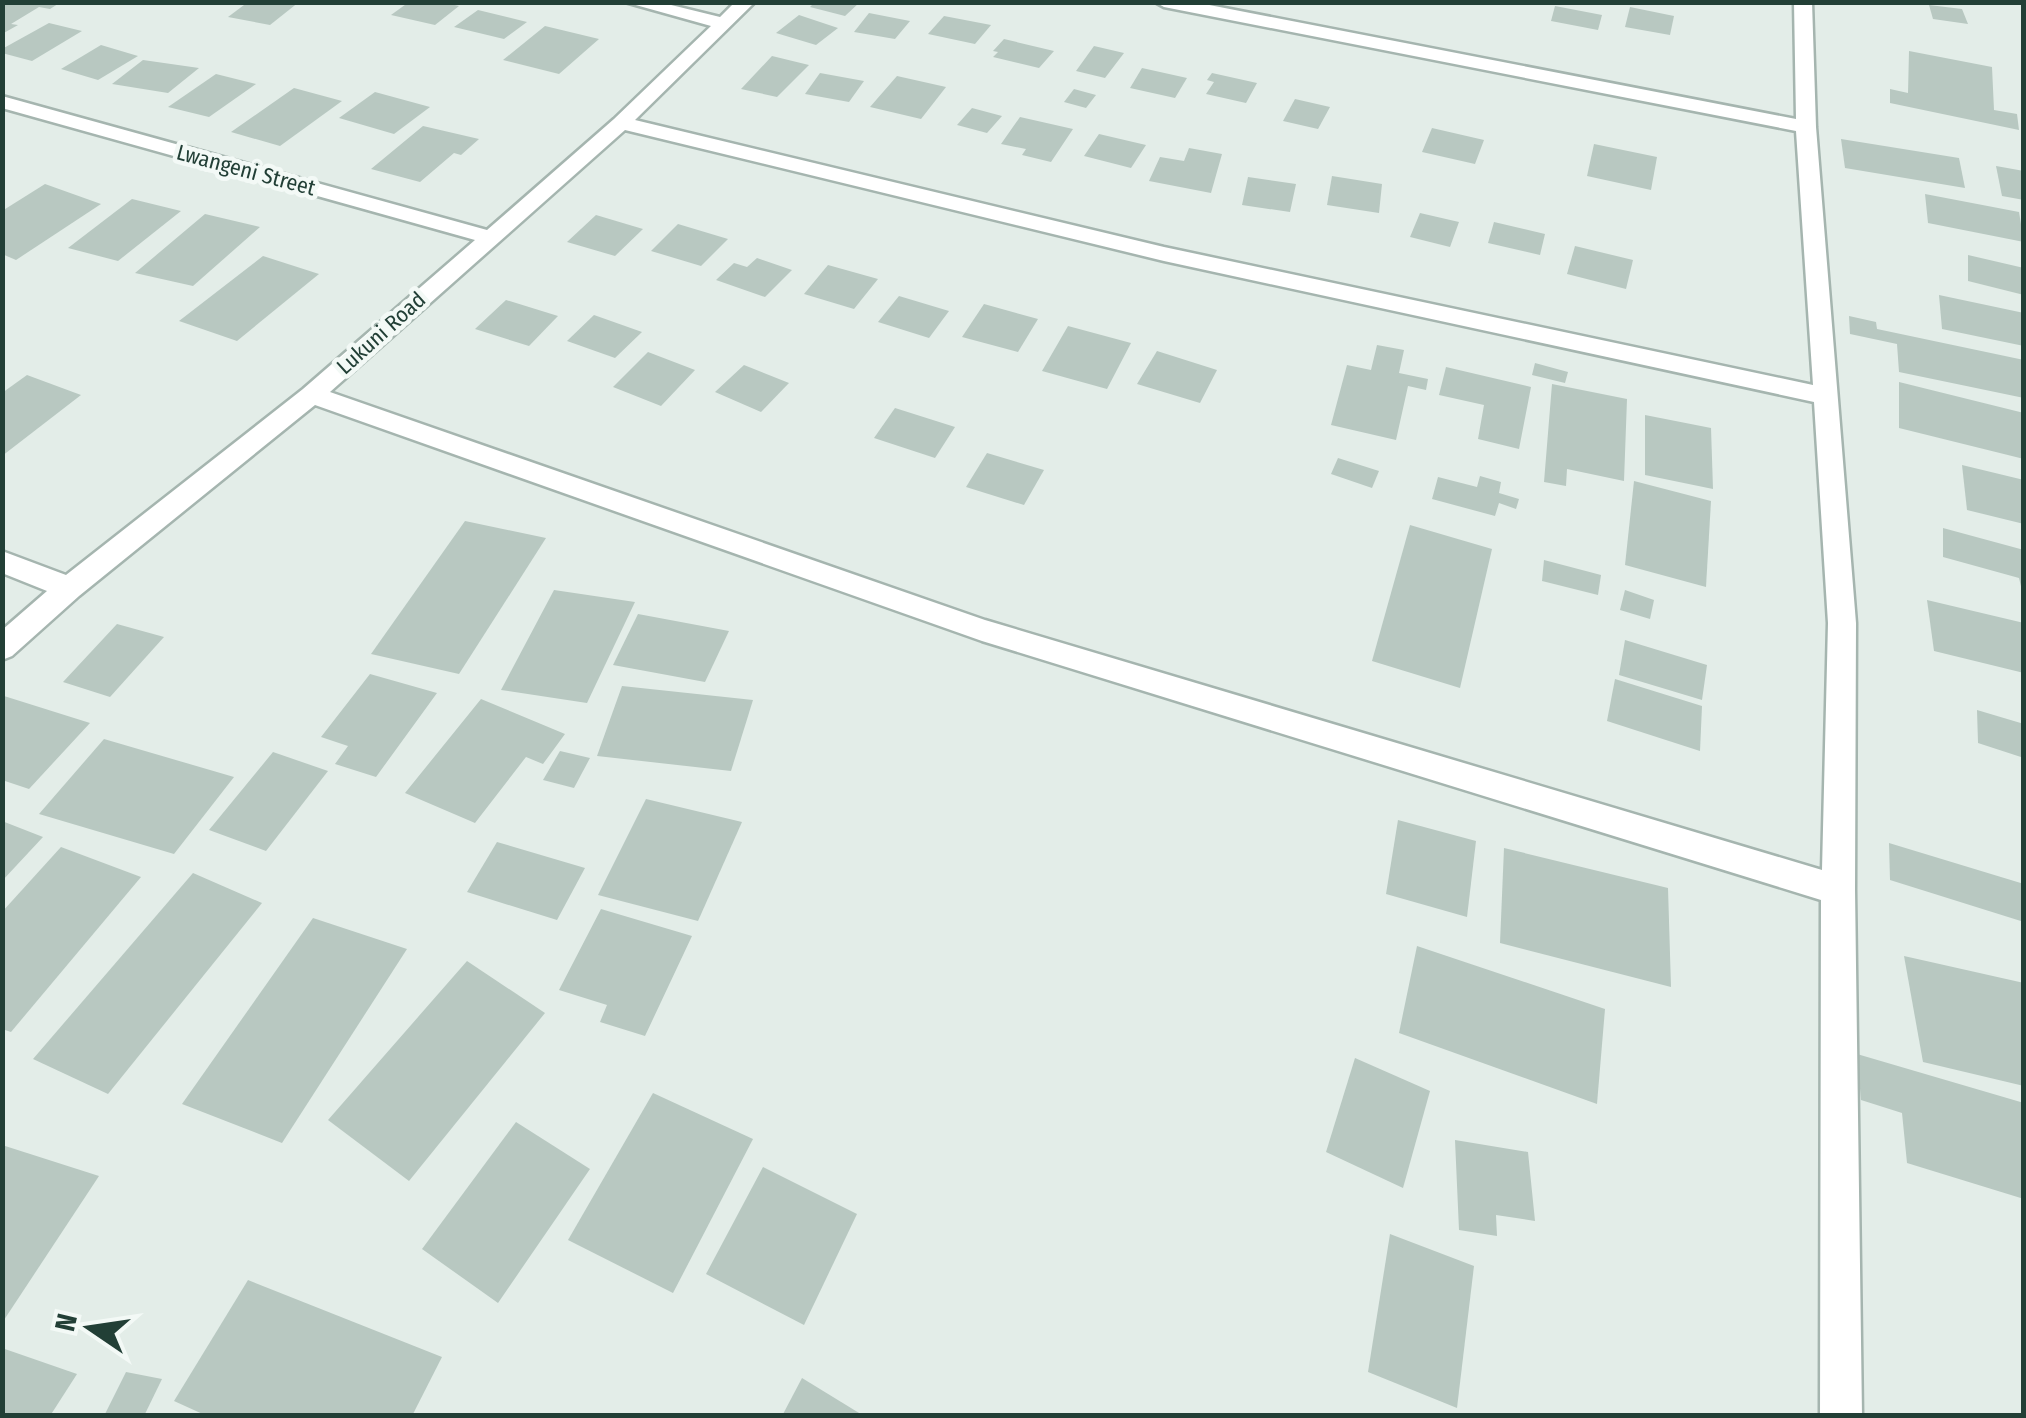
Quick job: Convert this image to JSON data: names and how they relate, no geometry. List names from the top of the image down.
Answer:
{
  "streets": {
    "street": ["Lwangeni Street", "Lukuni Road"]
  },
  "crossings": [
    ["Lwangeni Street", "Lukuni Road"]
  ],
  "north": "left"
}
